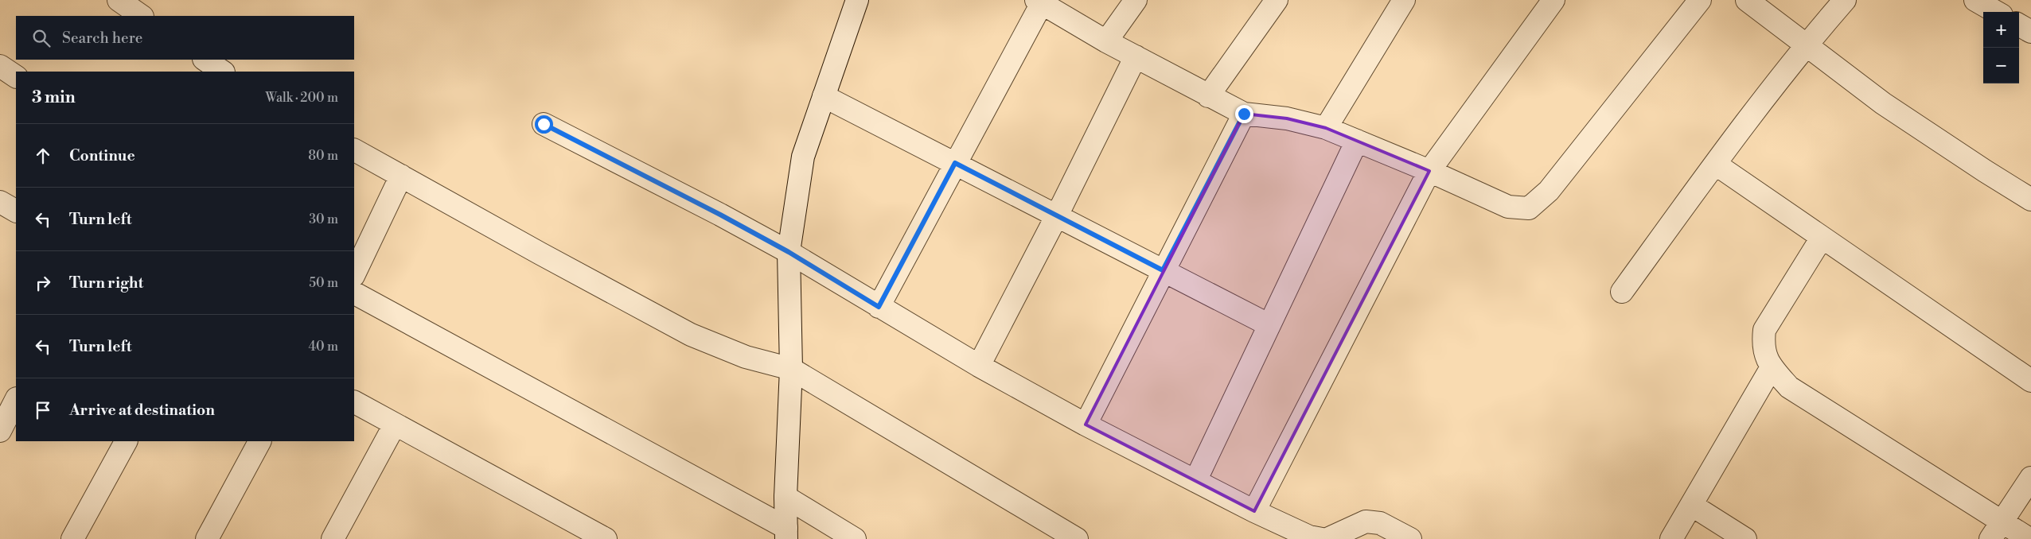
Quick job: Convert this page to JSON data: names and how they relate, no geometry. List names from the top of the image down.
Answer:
{
  "page": {
    "map_buttons": ["+", "−"],
    "search": "Search here",
    "heading": ["3 min", "Walk · 200 m"],
    "list": [
      ["Continue", "80 m"],
      ["Turn left", "30 m"],
      ["Turn right", "50 m"],
      ["Turn left", "40 m"],
      "Arrive at destination"
    ]
  }
}
